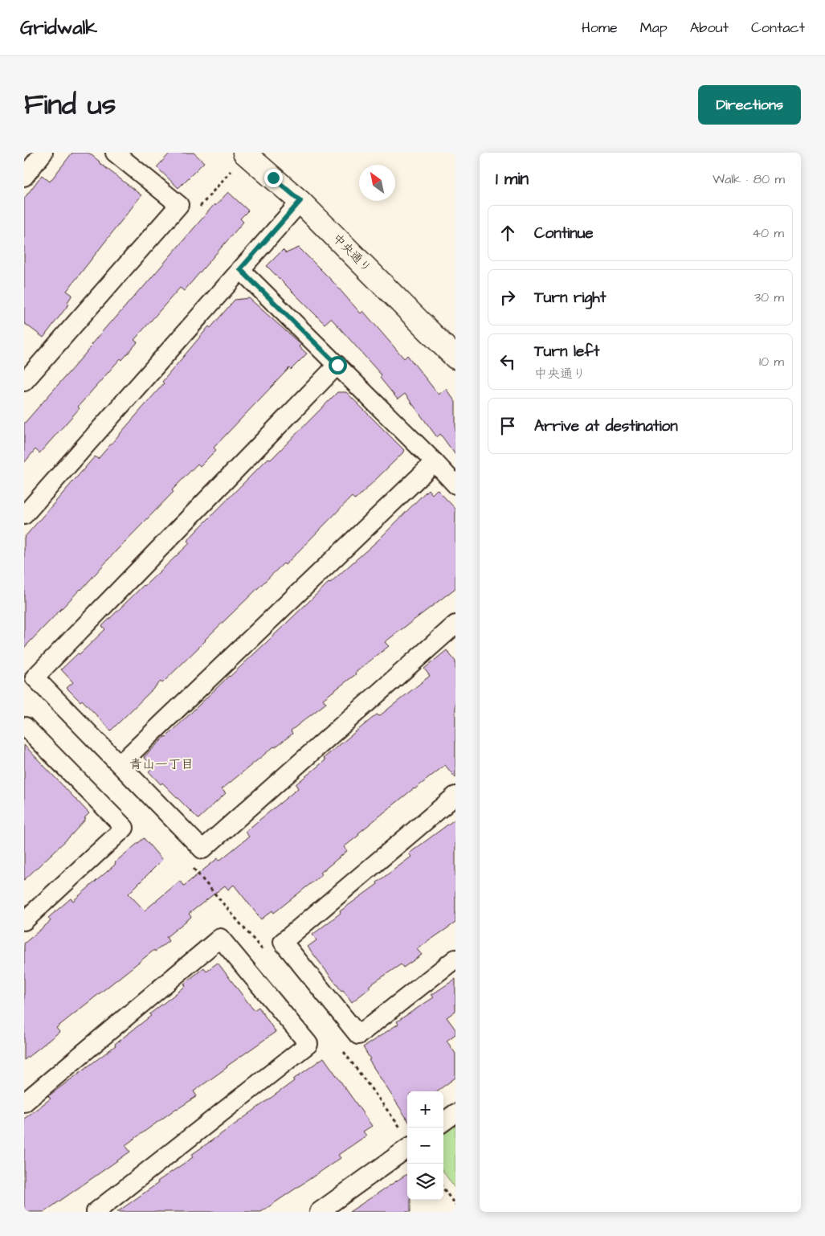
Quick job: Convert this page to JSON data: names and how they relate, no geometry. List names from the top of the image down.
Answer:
{
  "streets": {
    "street": ["中央通り"]
  },
  "districts": ["青山一丁目"],
  "north": "top left",
  "page": {
    "header": "Gridwalk",
    "nav": [
      "Home",
      "Map",
      "About",
      "Contact"
    ],
    "title": "Find us",
    "buttons": "Directions",
    "heading": ["1 min", "Walk · 80 m"],
    "list": [
      ["Continue", "40 m"],
      ["Turn right", "30 m"],
      ["Turn left", "中央通り", "10 m"],
      "Arrive at destination"
    ],
    "map_buttons": ["+", "−"]
  }
}
